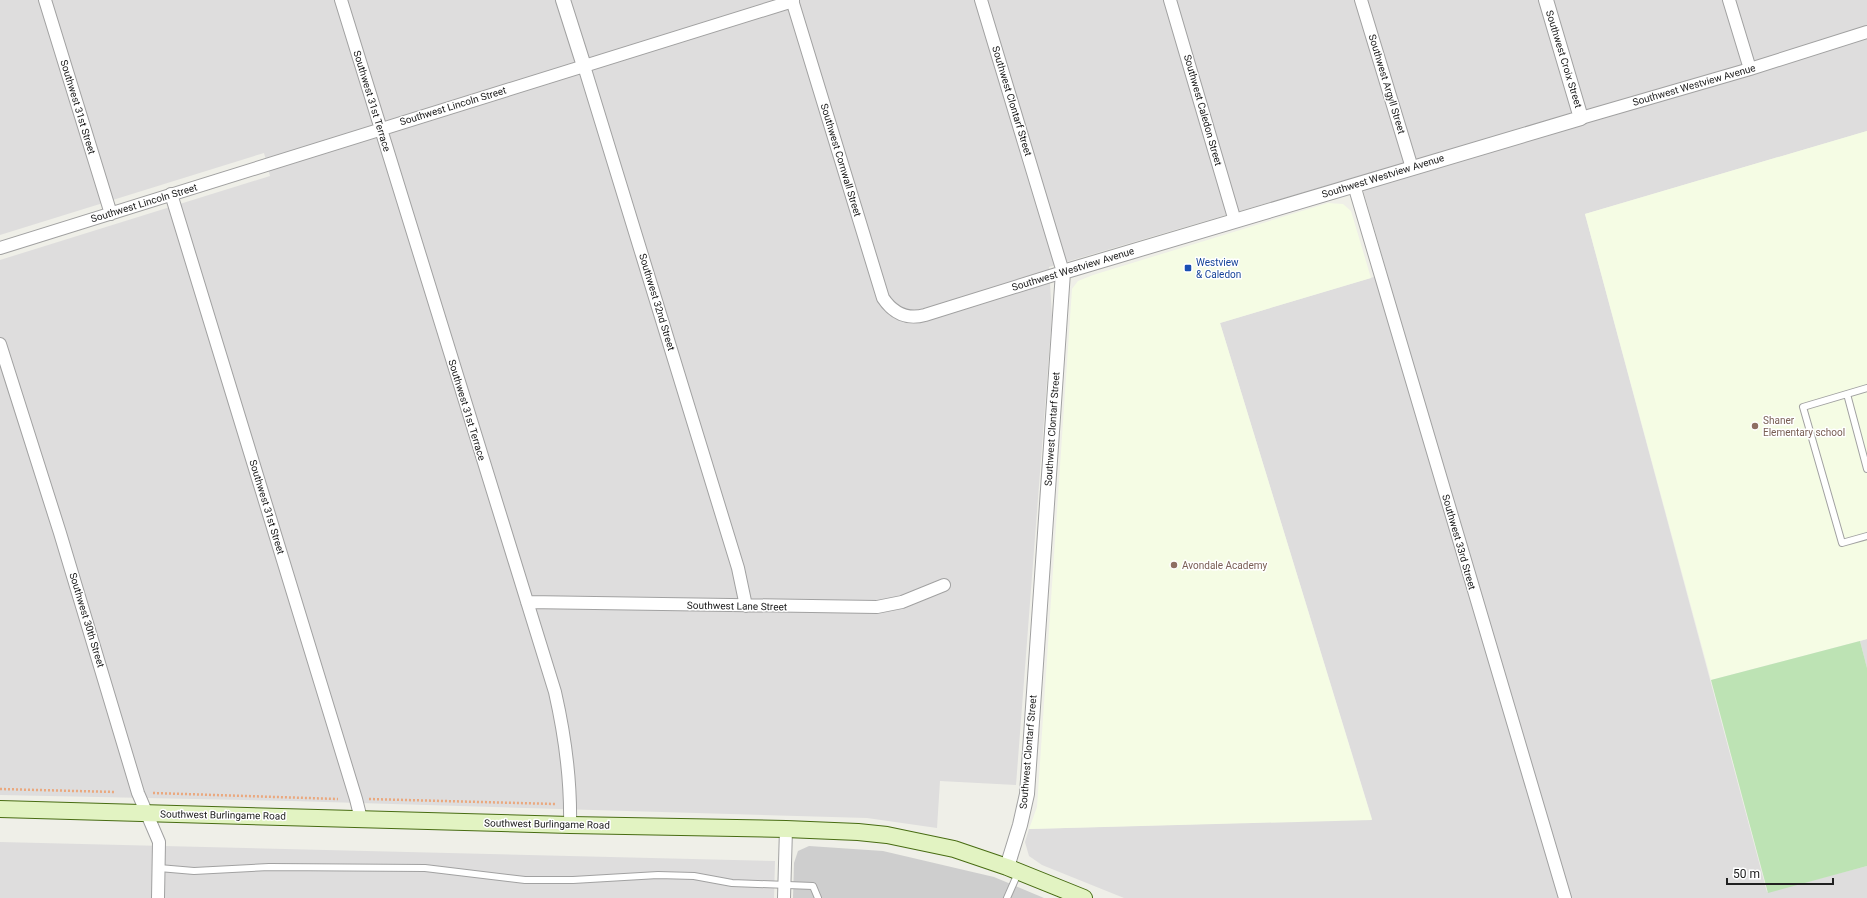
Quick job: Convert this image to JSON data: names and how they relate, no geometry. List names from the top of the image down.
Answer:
{
  "streets": {
    "main road": ["Southwest Burlingame Road"],
    "street": [
      "Southwest Croix Street",
      "Southwest Argyll Street",
      "Southwest Westview Avenue",
      "Southwest 31st Terrace",
      "Southwest Clontarf Street",
      "Southwest Lincoln Street",
      "Southwest 31st Street",
      "Southwest Caledon Street",
      "Southwest Cornwall Street",
      "Southwest 32nd Street",
      "Southwest 33rd Street",
      "Southwest Lane Street",
      "Southwest 30th Street"
    ]
  },
  "crossings": [
    ["Southwest Croix Street", "Southwest Westview Avenue"],
    ["Southwest Argyll Street", "Southwest Westview Avenue"],
    ["Southwest Westview Avenue", "Southwest Clontarf Street"],
    ["Southwest Westview Avenue", "Southwest Caledon Street"],
    ["Southwest Westview Avenue", "Southwest Cornwall Street"],
    ["Southwest Westview Avenue", "Southwest 33rd Street"],
    ["Southwest 31st Terrace", "Southwest Lincoln Street"],
    ["Southwest 31st Terrace", "Southwest Lane Street"],
    ["Southwest 31st Terrace", "Southwest Burlingame Road"],
    ["Southwest Clontarf Street", "Southwest Burlingame Road"],
    ["Southwest Lincoln Street", "Southwest 31st Street"],
    ["Southwest Lincoln Street", "Southwest Cornwall Street"],
    ["Southwest Lincoln Street", "Southwest 32nd Street"],
    ["Southwest 31st Street", "Southwest Burlingame Road"],
    ["Southwest 32nd Street", "Southwest Lane Street"],
    ["Southwest 30th Street", "Southwest Burlingame Road"]
  ],
  "places": {
    "transit": ["Westview & Caledon"],
    "other": ["Shaner Elementary school", "Avondale Academy"]
  },
  "scale_bar": "50 m"
}
